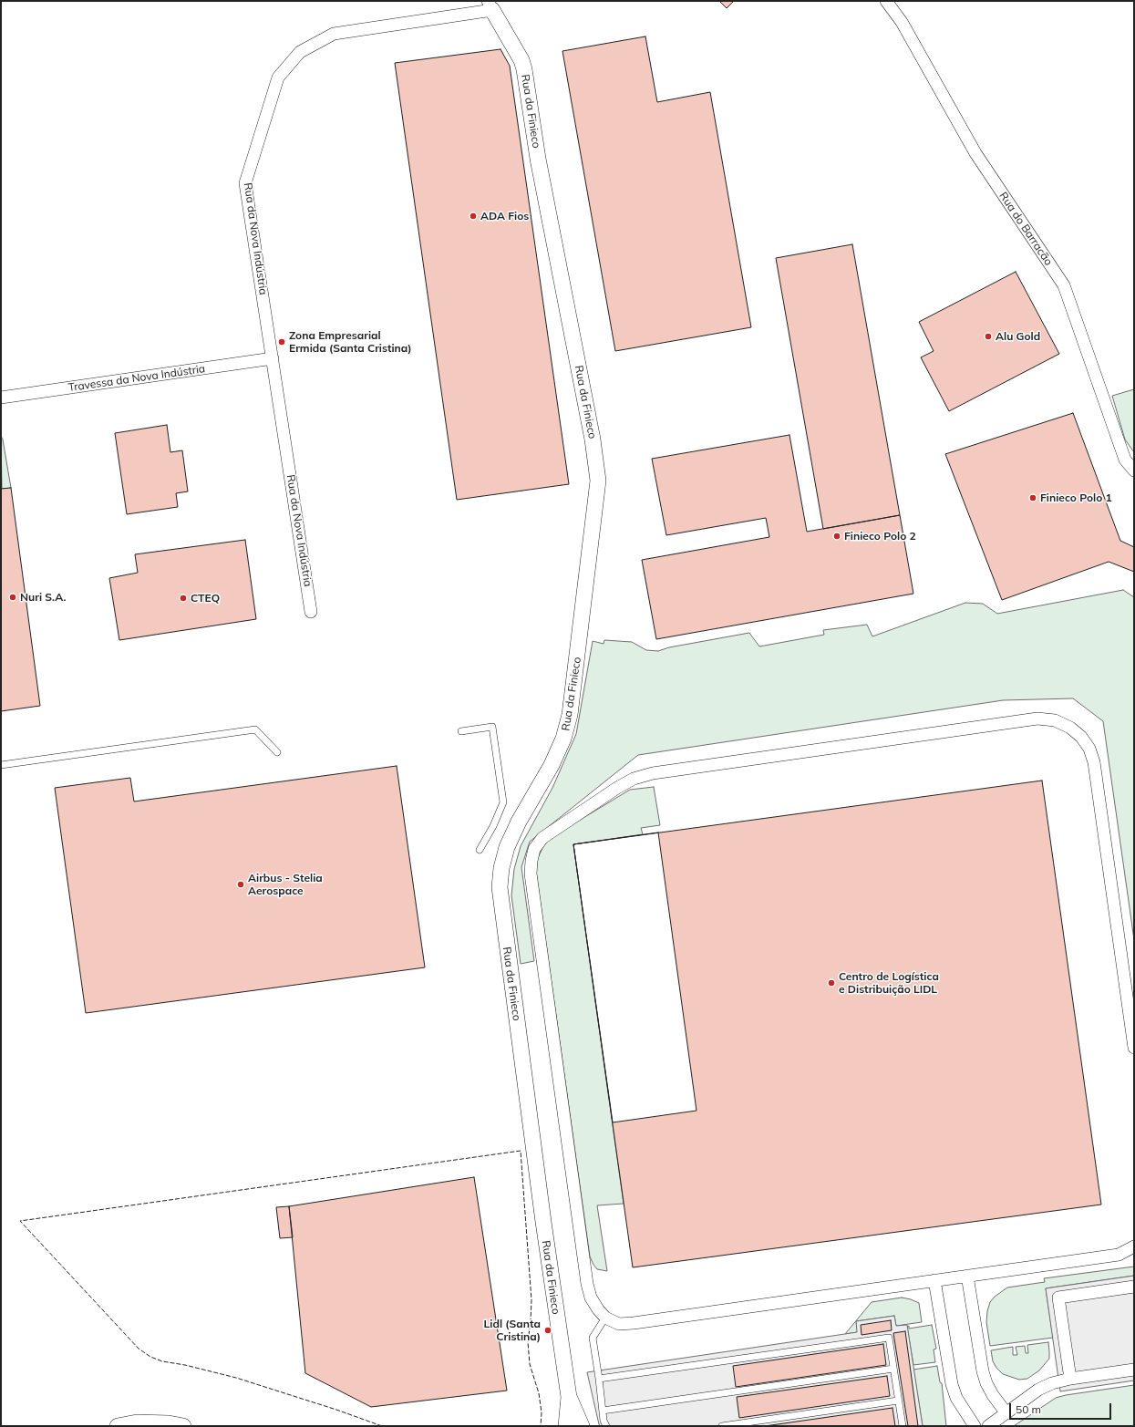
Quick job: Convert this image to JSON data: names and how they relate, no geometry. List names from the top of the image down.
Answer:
{
  "streets": {
    "street": [
      "Rua da Finieco",
      "Rua do Barracão",
      "Rua da Nova Indústria",
      "Travessa da Nova Indústria"
    ]
  },
  "crossings": [
    ["Rua da Finieco", "Rua da Nova Indústria"],
    ["Rua da Nova Indústria", "Travessa da Nova Indústria"]
  ],
  "places": [
    "ADA Fios",
    "Alu Gold",
    "Zona Empresarial Ermida (Santa Cristina)",
    "Finieco Polo 1",
    "Finieco Polo 2",
    "Nuri S.A.",
    "CTEQ",
    "Airbus - Stelia Aerospace",
    "Centro de Logística e Distribuição LIDL",
    "Lidl (Santa Cristina)"
  ],
  "scale_bar": "50 m"
}
